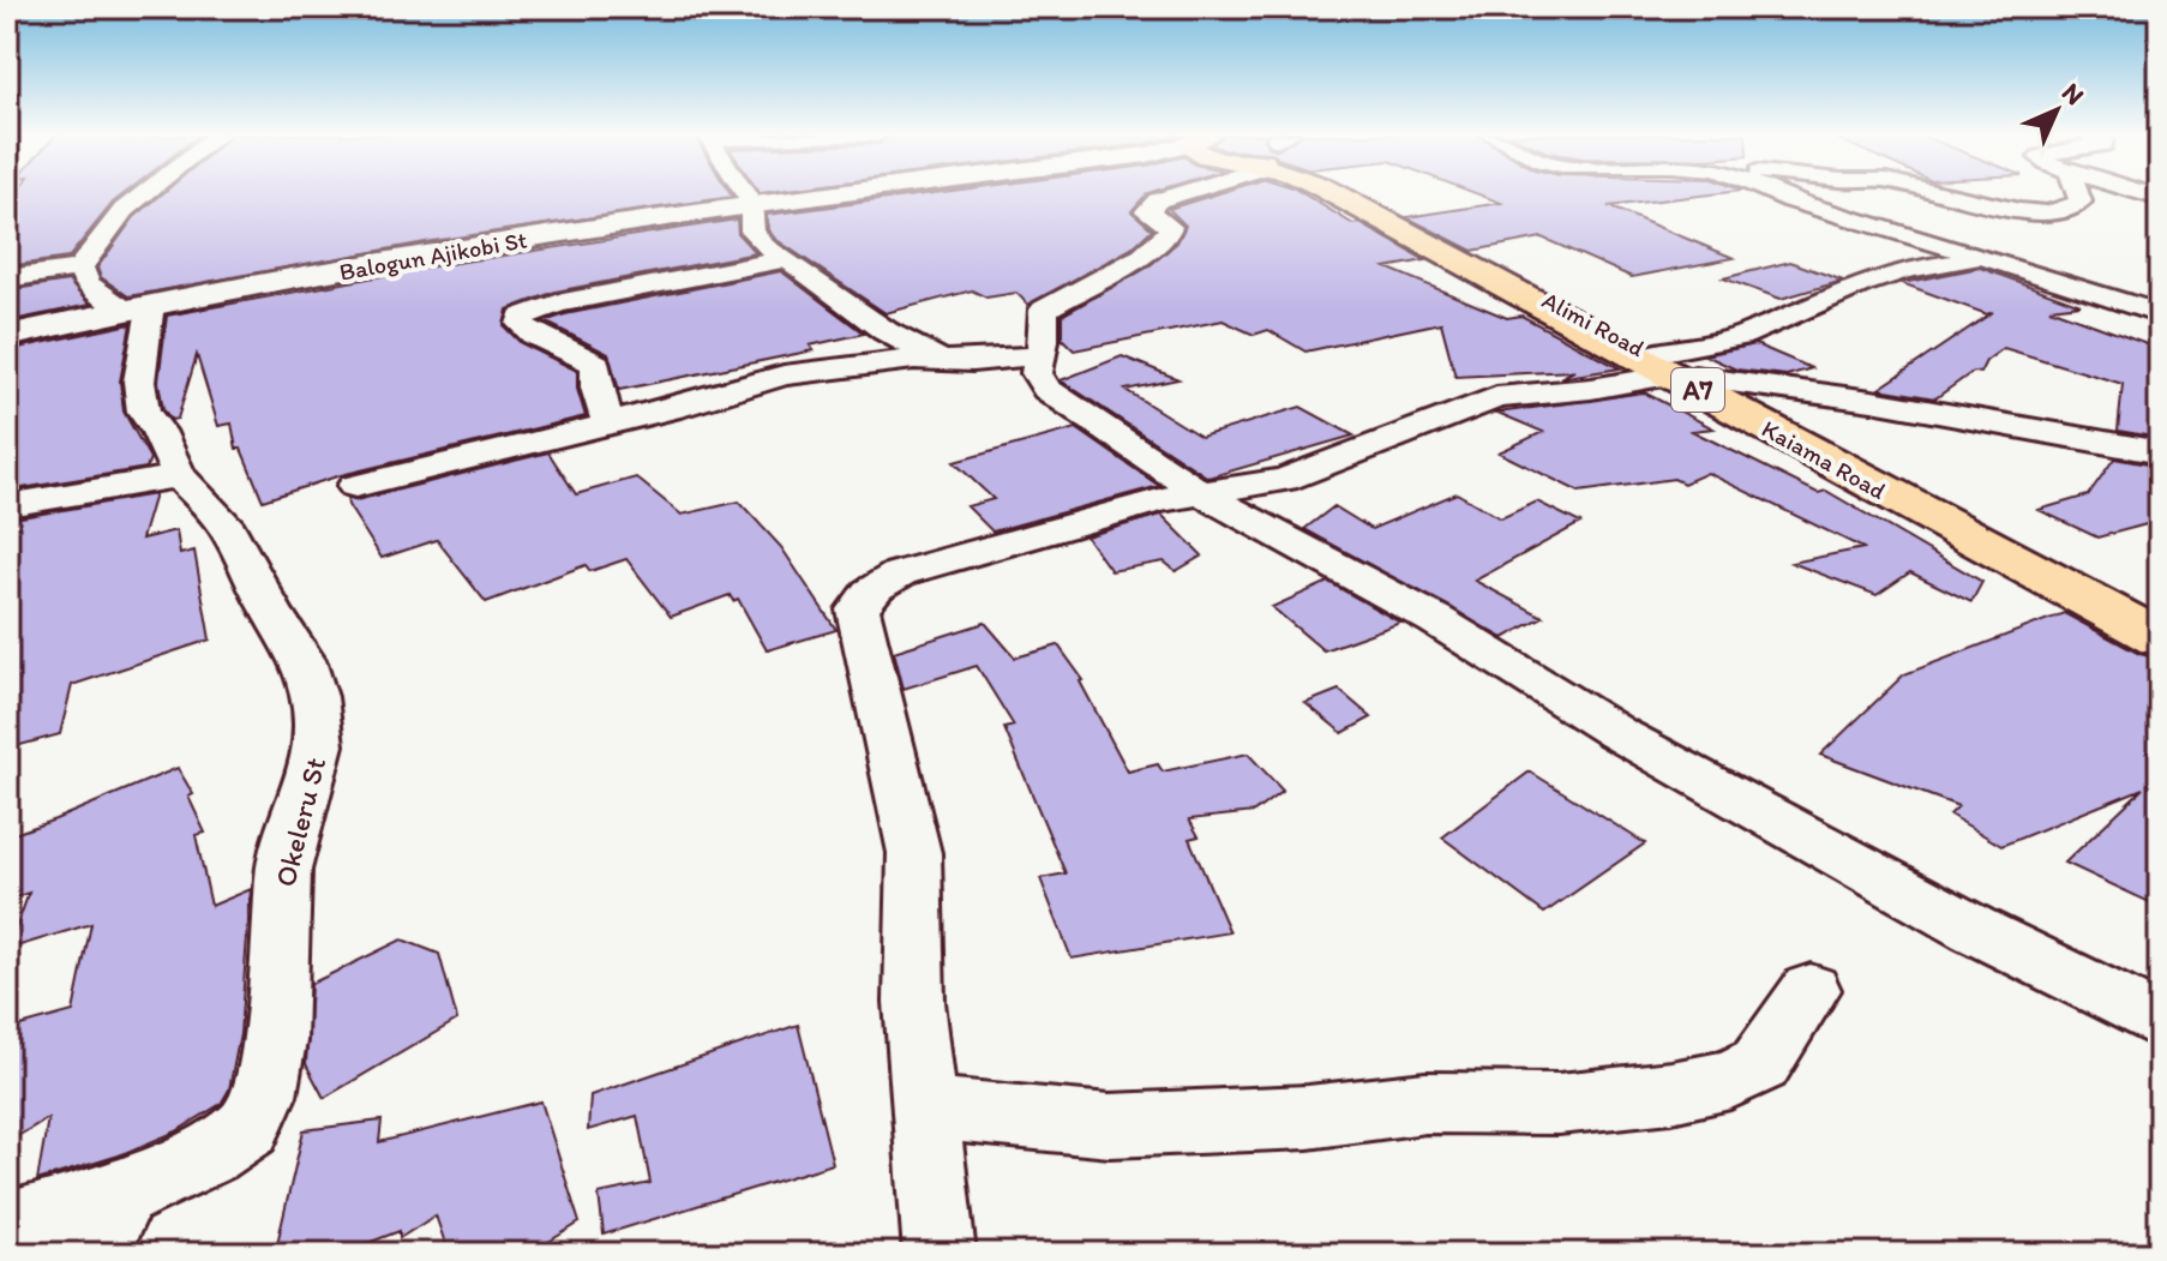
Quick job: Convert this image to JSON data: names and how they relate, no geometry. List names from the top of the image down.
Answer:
{
  "streets": {
    "highway": ["A7", "Kaiama Road"],
    "street": ["Balogun Ajikobi St", "Okeleru St"]
  },
  "crossings": [
    ["Balogun Ajikobi St", "Okeleru St"],
    ["A7", "Kaiama Road"]
  ],
  "north": "top right"
}
